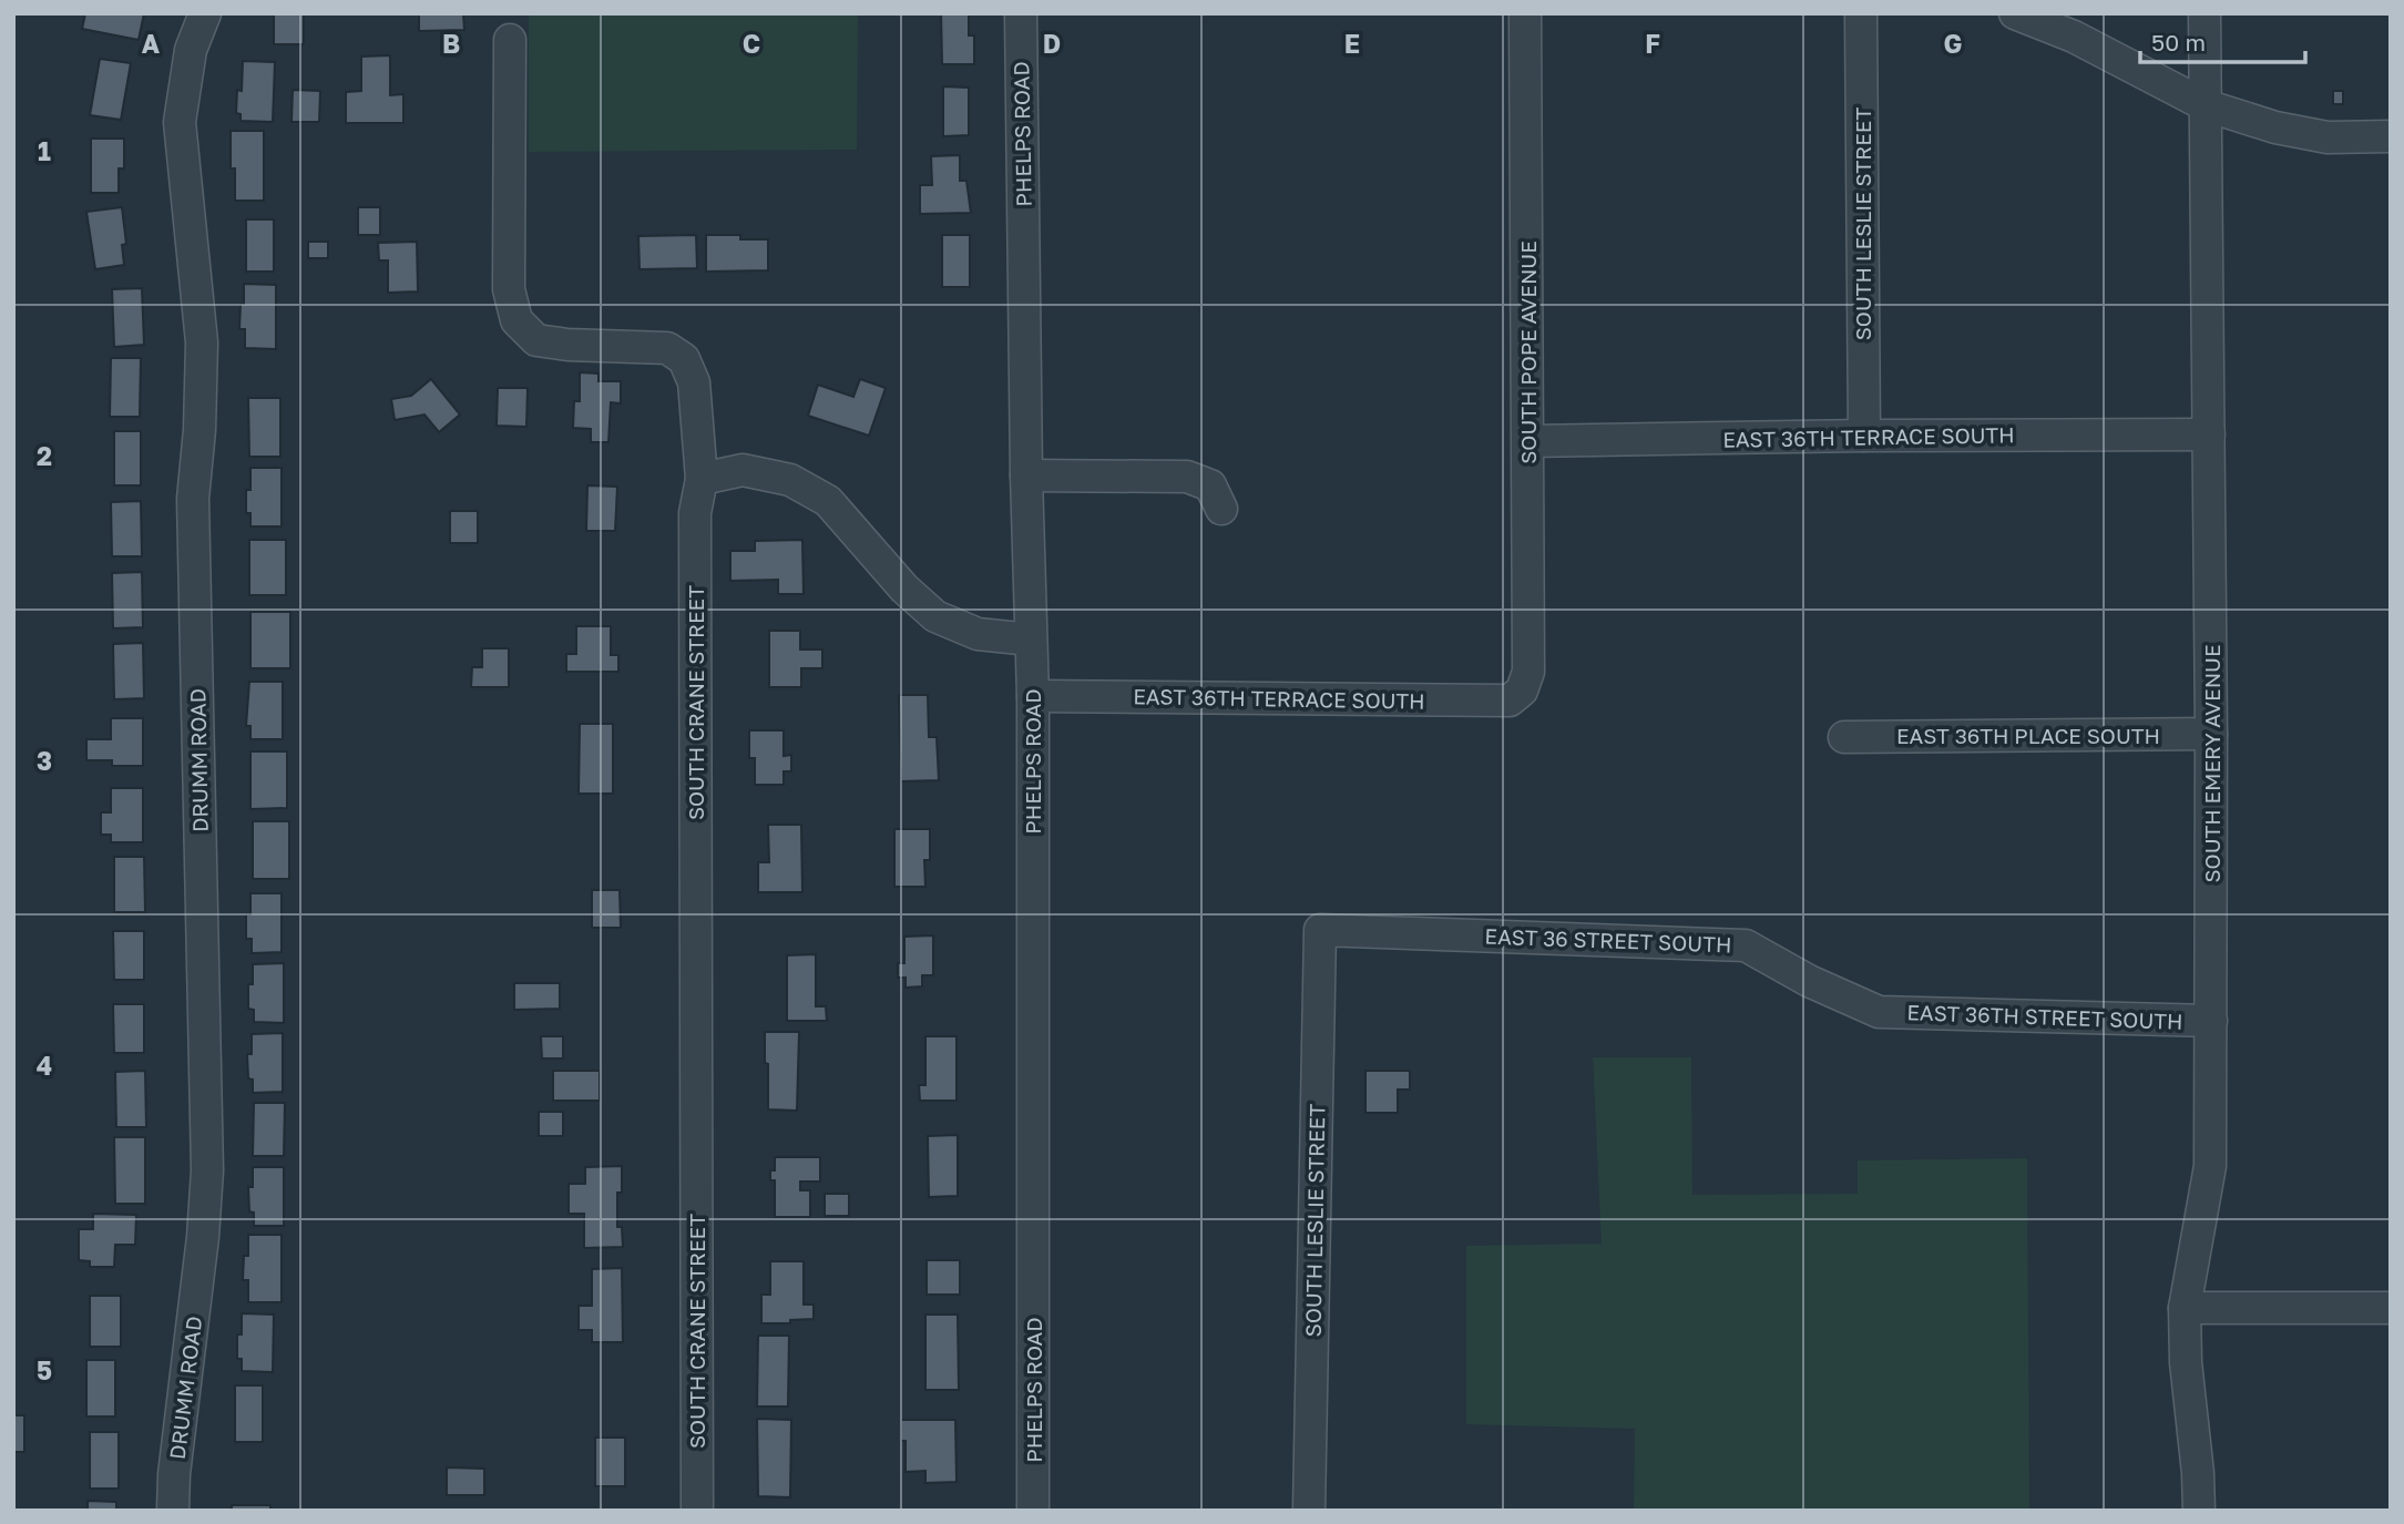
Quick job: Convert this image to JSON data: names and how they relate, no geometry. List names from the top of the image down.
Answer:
{
  "streets": {
    "street": [
      "PHELPS ROAD",
      "SOUTH LESLIE STREET",
      "SOUTH POPE AVENUE",
      "EAST 36TH TERRACE SOUTH",
      "SOUTH CRANE STREET",
      "EAST 36TH PLACE SOUTH",
      "DRUMM ROAD",
      "SOUTH EMERY AVENUE",
      "EAST 36 STREET SOUTH",
      "EAST 36TH STREET SOUTH"
    ]
  },
  "crossings": [
    ["PHELPS ROAD", "EAST 36TH TERRACE SOUTH"],
    ["SOUTH LESLIE STREET", "EAST 36TH TERRACE SOUTH"],
    ["SOUTH LESLIE STREET", "EAST 36 STREET SOUTH"],
    ["SOUTH POPE AVENUE", "EAST 36TH TERRACE SOUTH"],
    ["EAST 36TH TERRACE SOUTH", "SOUTH EMERY AVENUE"],
    ["EAST 36TH PLACE SOUTH", "SOUTH EMERY AVENUE"],
    ["SOUTH EMERY AVENUE", "EAST 36TH STREET SOUTH"],
    ["EAST 36 STREET SOUTH", "EAST 36TH STREET SOUTH"]
  ],
  "scale_bar": "50 m",
  "grid": {
    "columns": [
      "A",
      "B",
      "C",
      "D",
      "E",
      "F",
      "G"
    ],
    "rows": [
      "1",
      "2",
      "3",
      "4",
      "5"
    ]
  }
}
